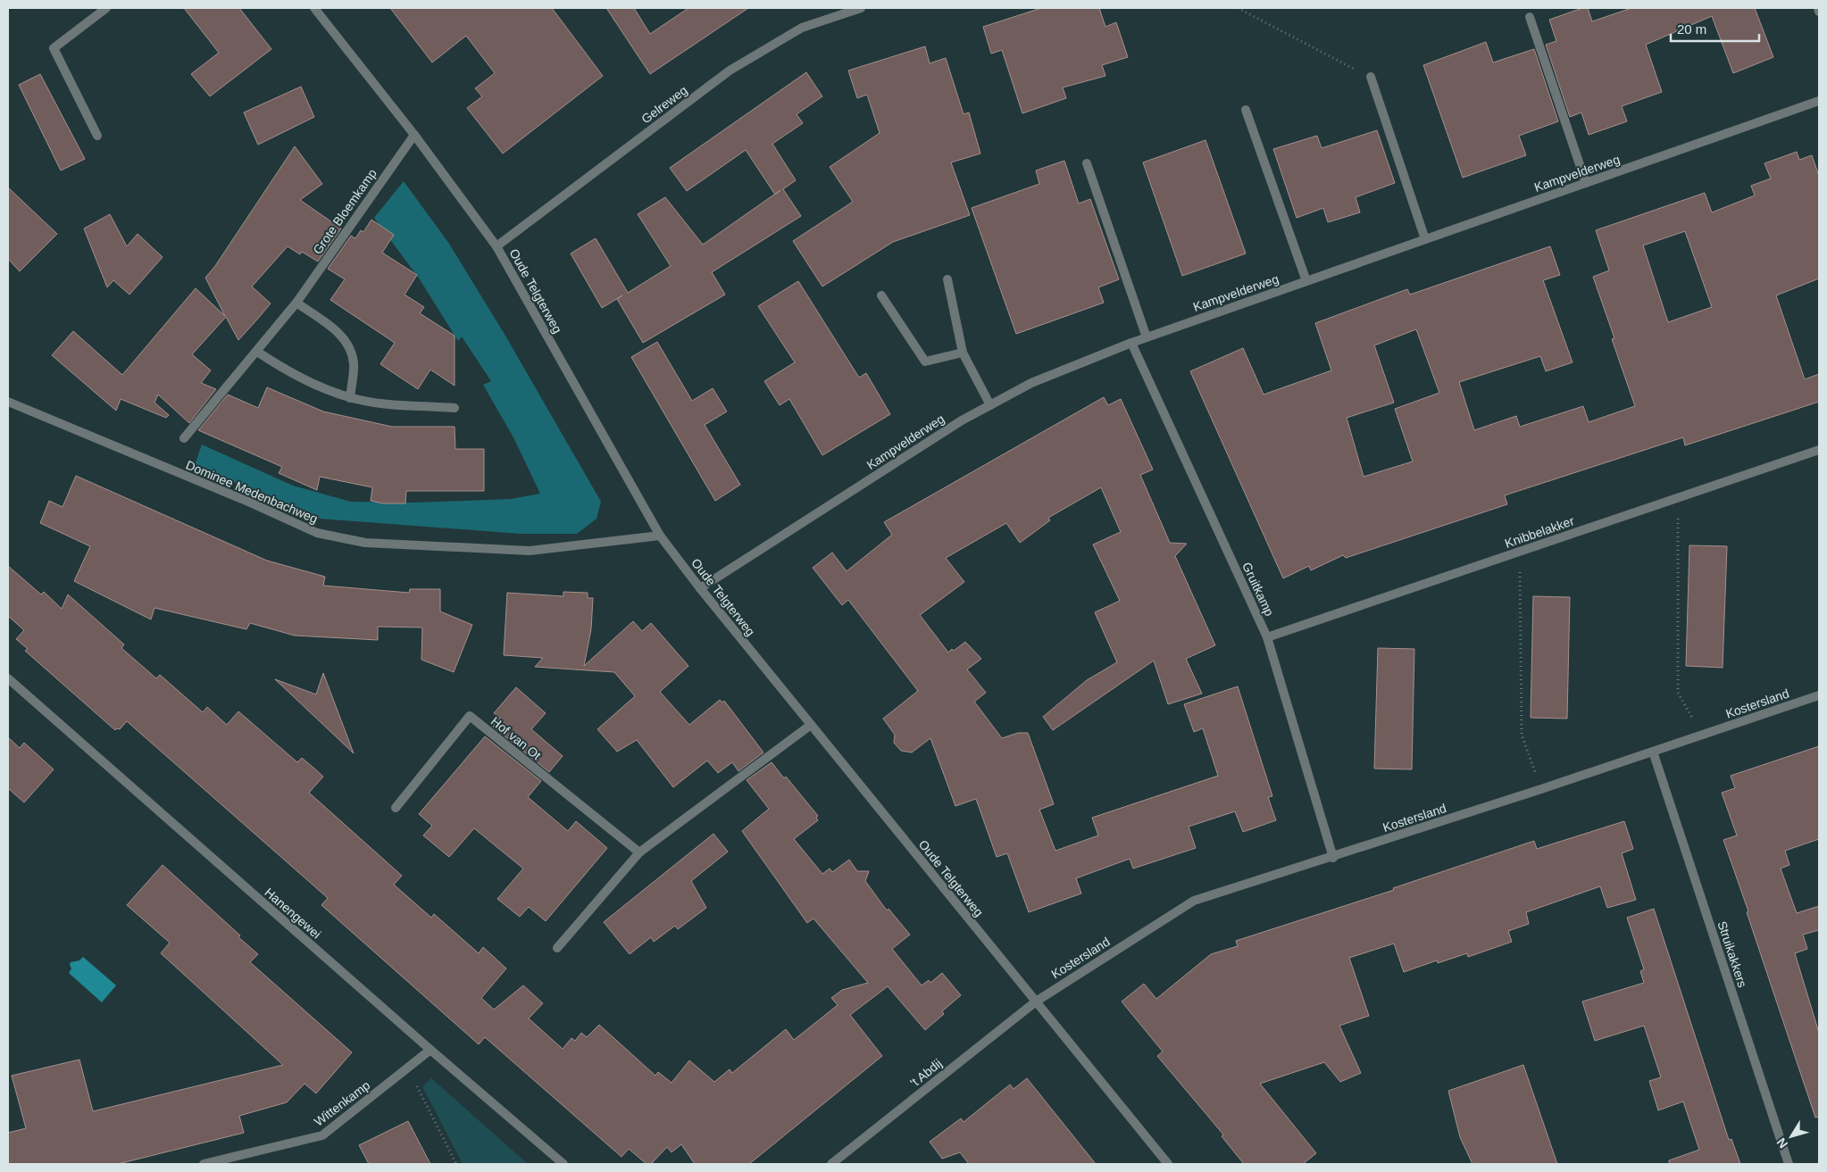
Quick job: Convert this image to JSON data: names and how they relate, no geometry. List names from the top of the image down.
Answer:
{
  "streets": {
    "street": [
      "Gelreweg",
      "Kampvelderweg",
      "Grote Bloemkamp",
      "Oude Telgterweg",
      "Dominee Medenbachweg",
      "Knibbelakker",
      "Gruitkamp",
      "Kostersland",
      "Hof van Ot",
      "Hanengewei",
      "Struikakkers",
      "'t Abdij",
      "Wittenkamp"
    ]
  },
  "crossings": [
    ["Gelreweg", "Oude Telgterweg"],
    ["Kampvelderweg", "Oude Telgterweg"],
    ["Kampvelderweg", "Gruitkamp"],
    ["Grote Bloemkamp", "Oude Telgterweg"],
    ["Oude Telgterweg", "Dominee Medenbachweg"],
    ["Oude Telgterweg", "Kostersland"],
    ["Oude Telgterweg", "'t Abdij"],
    ["Knibbelakker", "Gruitkamp"],
    ["Gruitkamp", "Kostersland"],
    ["Kostersland", "Struikakkers"],
    ["Kostersland", "'t Abdij"],
    ["Hanengewei", "Wittenkamp"]
  ],
  "scale_bar": "20 m",
  "north": "bottom left"
}
